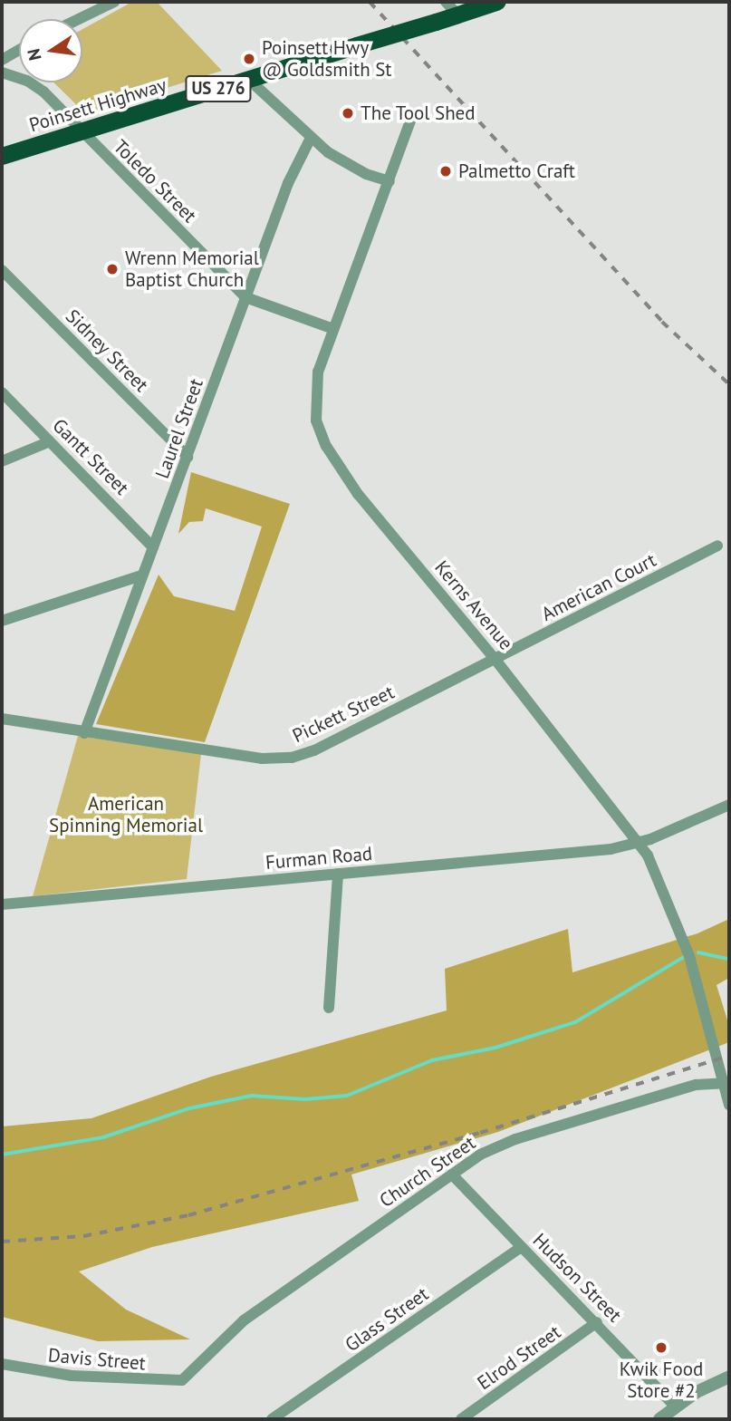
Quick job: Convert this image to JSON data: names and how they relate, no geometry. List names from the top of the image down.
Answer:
{
  "streets": {
    "highway": ["US 276", "Poinsett Highway"],
    "street": [
      "Toledo Street",
      "Sidney Street",
      "Laurel Street",
      "Gantt Street",
      "American Court",
      "Kerns Avenue",
      "Pickett Street",
      "Furman Road",
      "Church Street",
      "Hudson Street",
      "Glass Street",
      "Elrod Street",
      "Davis Street"
    ]
  },
  "crossings": [
    ["Poinsett Highway", "Toledo Street"],
    ["Toledo Street", "Laurel Street"],
    ["Toledo Street", "Kerns Avenue"],
    ["Sidney Street", "Laurel Street"],
    ["Laurel Street", "Gantt Street"],
    ["Laurel Street", "Pickett Street"],
    ["American Court", "Kerns Avenue"],
    ["American Court", "Pickett Street"],
    ["Kerns Avenue", "Pickett Street"],
    ["Kerns Avenue", "Furman Road"],
    ["Kerns Avenue", "Church Street"],
    ["Church Street", "Hudson Street"],
    ["Church Street", "Davis Street"],
    ["Hudson Street", "Glass Street"],
    ["Hudson Street", "Elrod Street"]
  ],
  "parks": ["American Spinning Memorial"],
  "places": [
    "Poinsett Hwy @ Goldsmith St",
    "The Tool Shed",
    "Palmetto Craft",
    "Wrenn Memorial Baptist Church",
    "Kwik Food Store #2"
  ],
  "north": "left"
}
